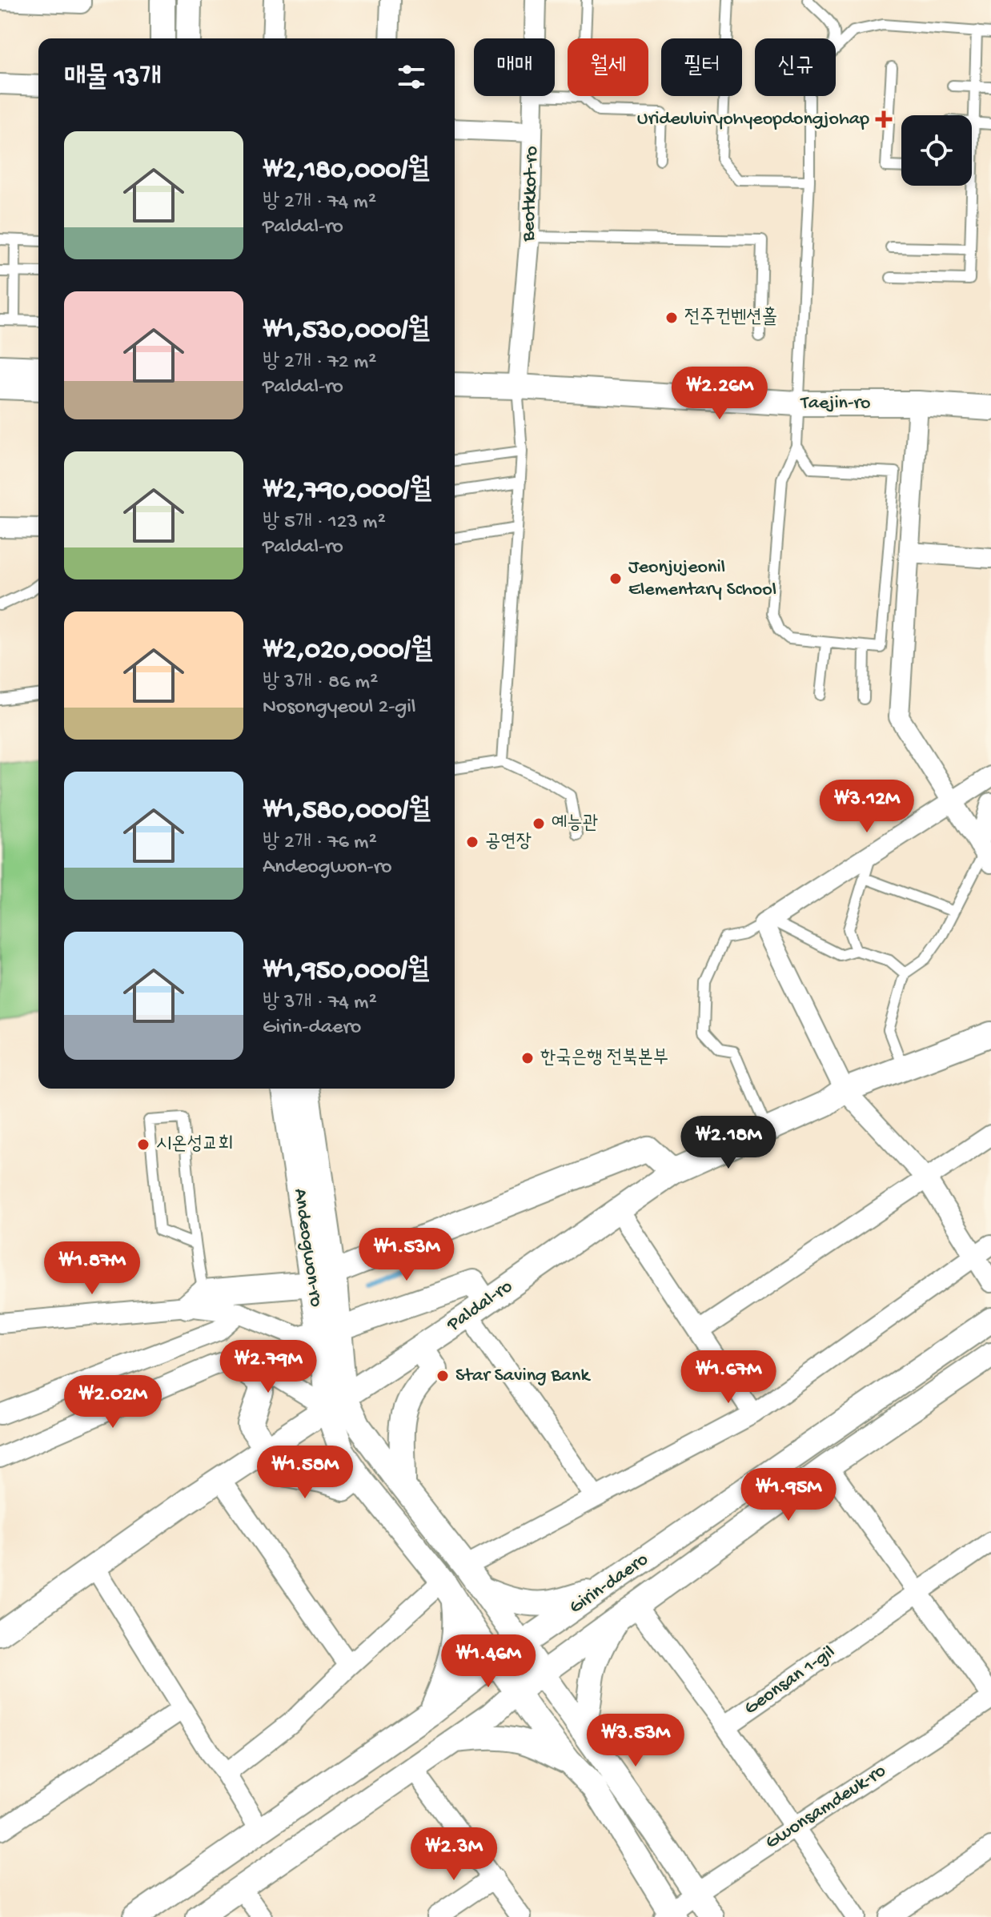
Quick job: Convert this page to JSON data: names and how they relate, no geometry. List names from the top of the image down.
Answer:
{
  "streets": {
    "street": [
      "Beotkkot-ro",
      "Taejin-ro",
      "Andeogwon-ro",
      "Paldal-ro",
      "Girin-daero",
      "Geonsan 1-gil",
      "Gwonsamdeuk-ro"
    ]
  },
  "crossings": [
    ["Beotkkot-ro", "Taejin-ro"],
    ["Andeogwon-ro", "Paldal-ro"],
    ["Andeogwon-ro", "Girin-daero"],
    ["Andeogwon-ro", "Gwonsamdeuk-ro"],
    ["Girin-daero", "Geonsan 1-gil"],
    ["Geonsan 1-gil", "Gwonsamdeuk-ro"]
  ],
  "places": {
    "health": ["Urideuluiryohyeopdongjohap"],
    "other": [
      "전주컨벤션홀",
      "Jeonjujeonil Elementary School",
      "예능관",
      "공연장",
      "한국은행 전북본부",
      "시온성교회",
      "Star Saving Bank"
    ]
  },
  "page": {
    "chip": [
      "매매",
      "월세",
      "필터",
      "신규"
    ],
    "heading": "매물 13개",
    "list": [
      {
        "name": "₩2,180,000/월",
        "note": "방 2개 · 74 m² · Paldal-ro"
      },
      {
        "name": "₩1,530,000/월",
        "note": "방 2개 · 72 m² · Paldal-ro"
      },
      {
        "name": "₩2,790,000/월",
        "note": "방 5개 · 123 m² · Paldal-ro"
      },
      {
        "name": "₩2,020,000/월",
        "note": "방 3개 · 86 m² · Nosongyeoul 2-gil"
      },
      {
        "name": "₩1,580,000/월",
        "note": "방 2개 · 76 m² · Andeogwon-ro"
      },
      {
        "name": "₩1,950,000/월",
        "note": "방 3개 · 74 m² · Girin-daero"
      }
    ],
    "price": [
      "₩2.26M",
      "₩3.12M",
      "₩2.18M",
      "₩1.53M",
      "₩1.87M",
      "₩2.79M",
      "₩1.67M",
      "₩2.02M",
      "₩1.58M",
      "₩1.95M",
      "₩1.46M",
      "₩3.53M",
      "₩2.3M"
    ]
  }
}
